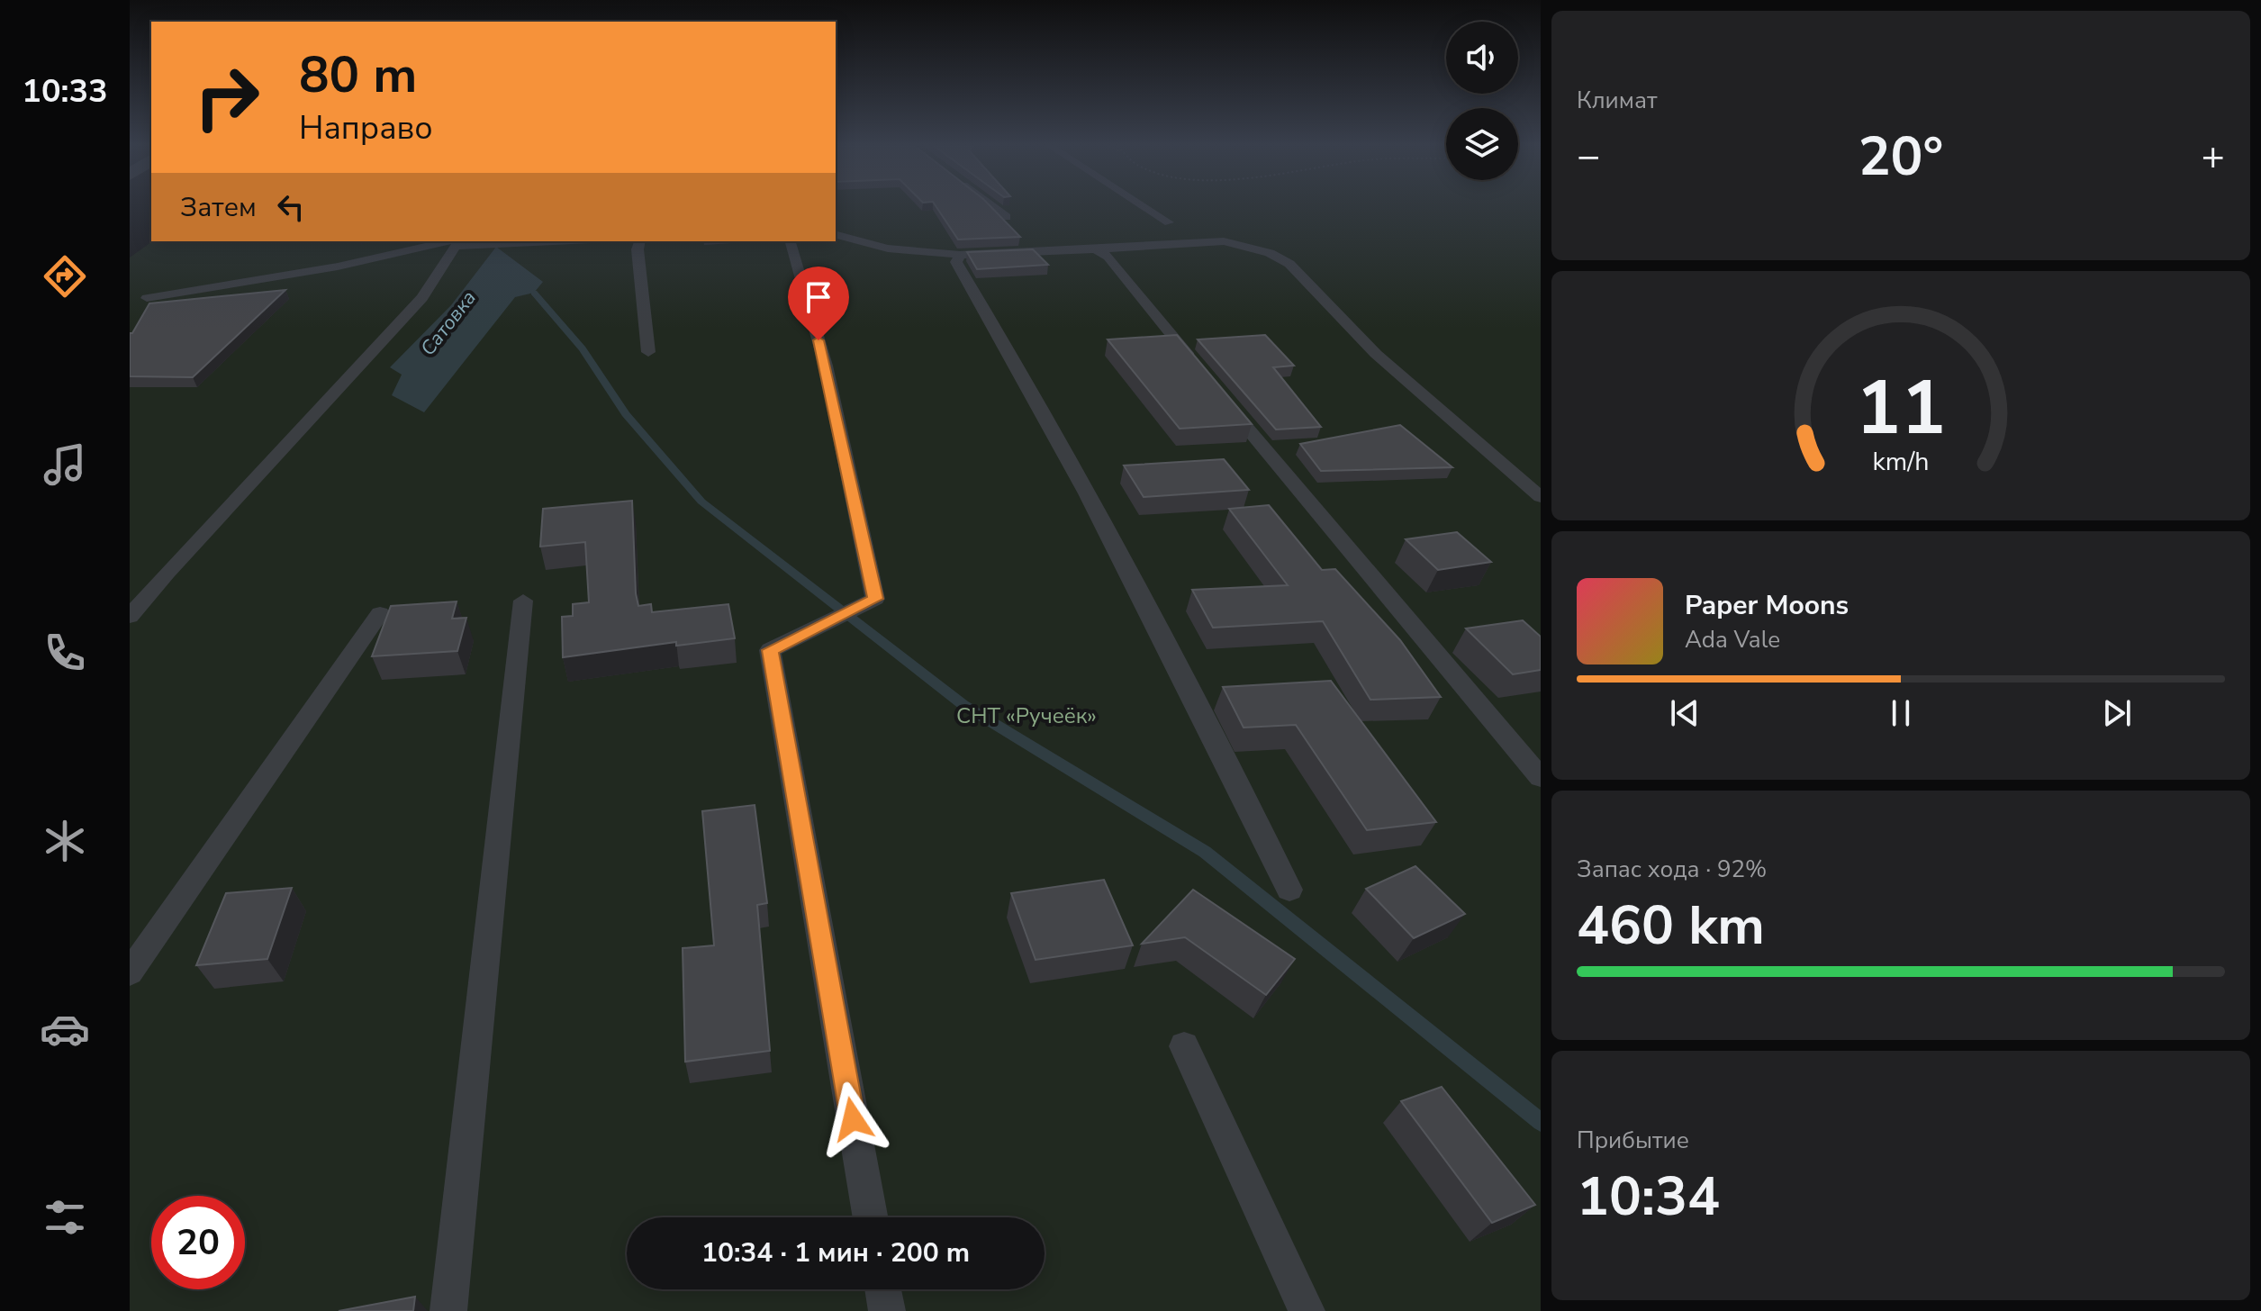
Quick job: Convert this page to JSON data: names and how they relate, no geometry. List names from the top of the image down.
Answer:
{
  "water": ["Сатовка"],
  "parks": ["СНТ «Ручеёк»"],
  "page": {
    "tabs": "10:33",
    "tile": [
      "Климат",
      ["Запас хода · 92%", "460 km"],
      ["Прибытие", "10:34"]
    ],
    "turn": ["80 m", "Направо"],
    "heat": ["−", "20°", "+"],
    "then": "Затем",
    "song": ["Paper Moons", "Ada Vale"],
    "limit": "20",
    "trip": "10:34 · 1 мин · 200 m",
    "gauge": ["11", "km/h"]
  }
}
